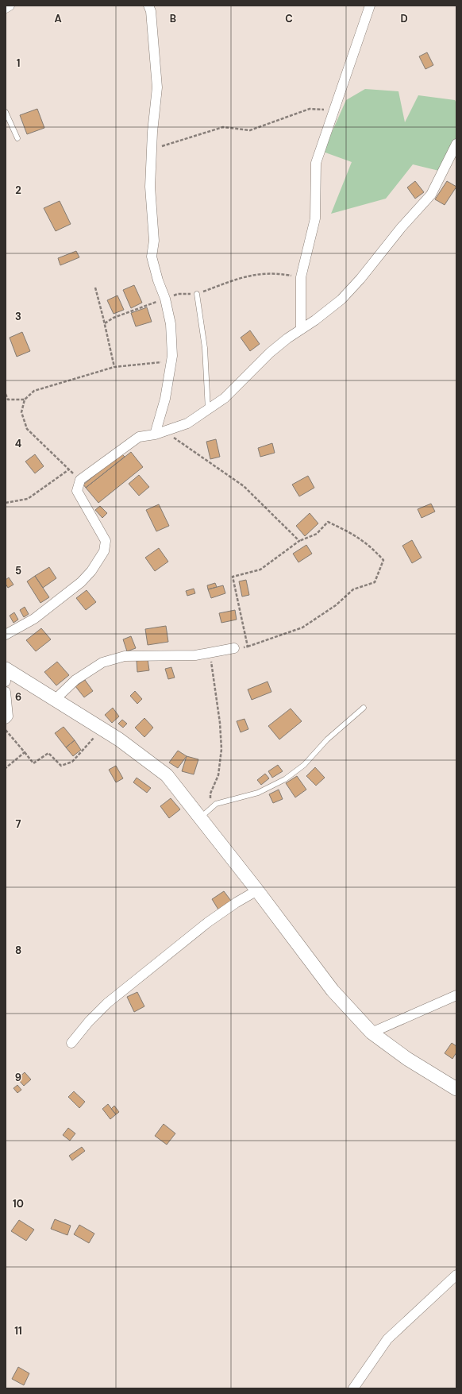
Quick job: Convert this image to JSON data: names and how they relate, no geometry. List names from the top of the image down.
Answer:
{
  "grid": {
    "columns": [
      "A",
      "B",
      "C",
      "D"
    ],
    "rows": [
      "1",
      "2",
      "3",
      "4",
      "5",
      "6",
      "7",
      "8",
      "9",
      "10",
      "11"
    ]
  }
}
